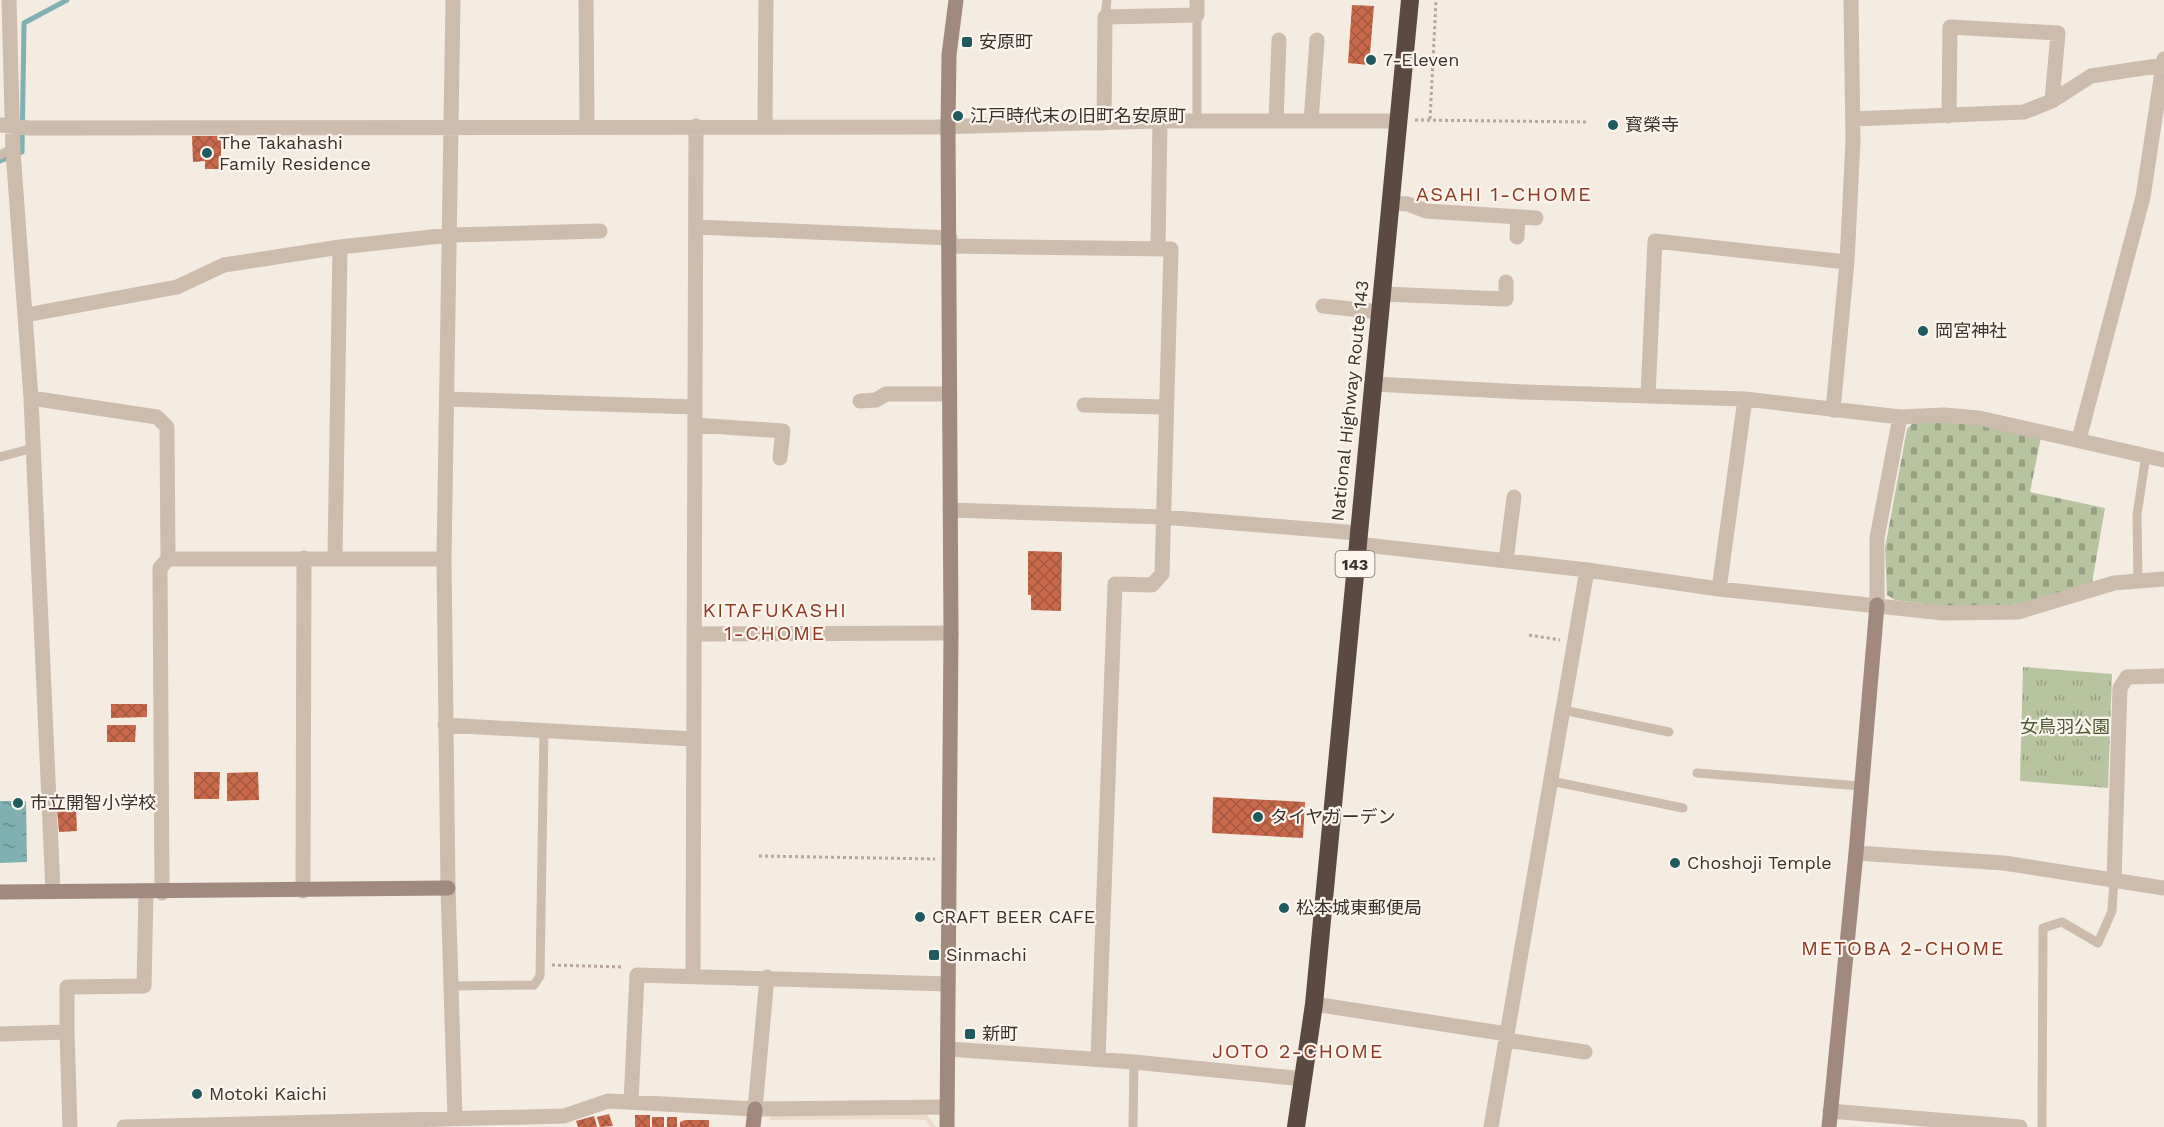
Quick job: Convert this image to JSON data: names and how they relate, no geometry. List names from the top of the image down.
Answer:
{
  "streets": {
    "highway": ["National Highway Route 143", "143"]
  },
  "districts": [
    "ASAHI 1-CHOME",
    "KITAFUKASHI 1-CHOME",
    "METOBA 2-CHOME",
    "JOTO 2-CHOME"
  ],
  "parks": ["女鳥羽公園"],
  "places": {
    "transit": ["安原町", "Sinmachi", "新町"],
    "other": [
      "7-Eleven",
      "江戸時代末の旧町名安原町",
      "寳榮寺",
      "The Takahashi Family Residence",
      "岡宮神社",
      "市立開智小学校",
      "タイヤガーデン",
      "Choshoji Temple",
      "松本城東郵便局",
      "CRAFT BEER CAFE",
      "Motoki Kaichi"
    ]
  }
}
